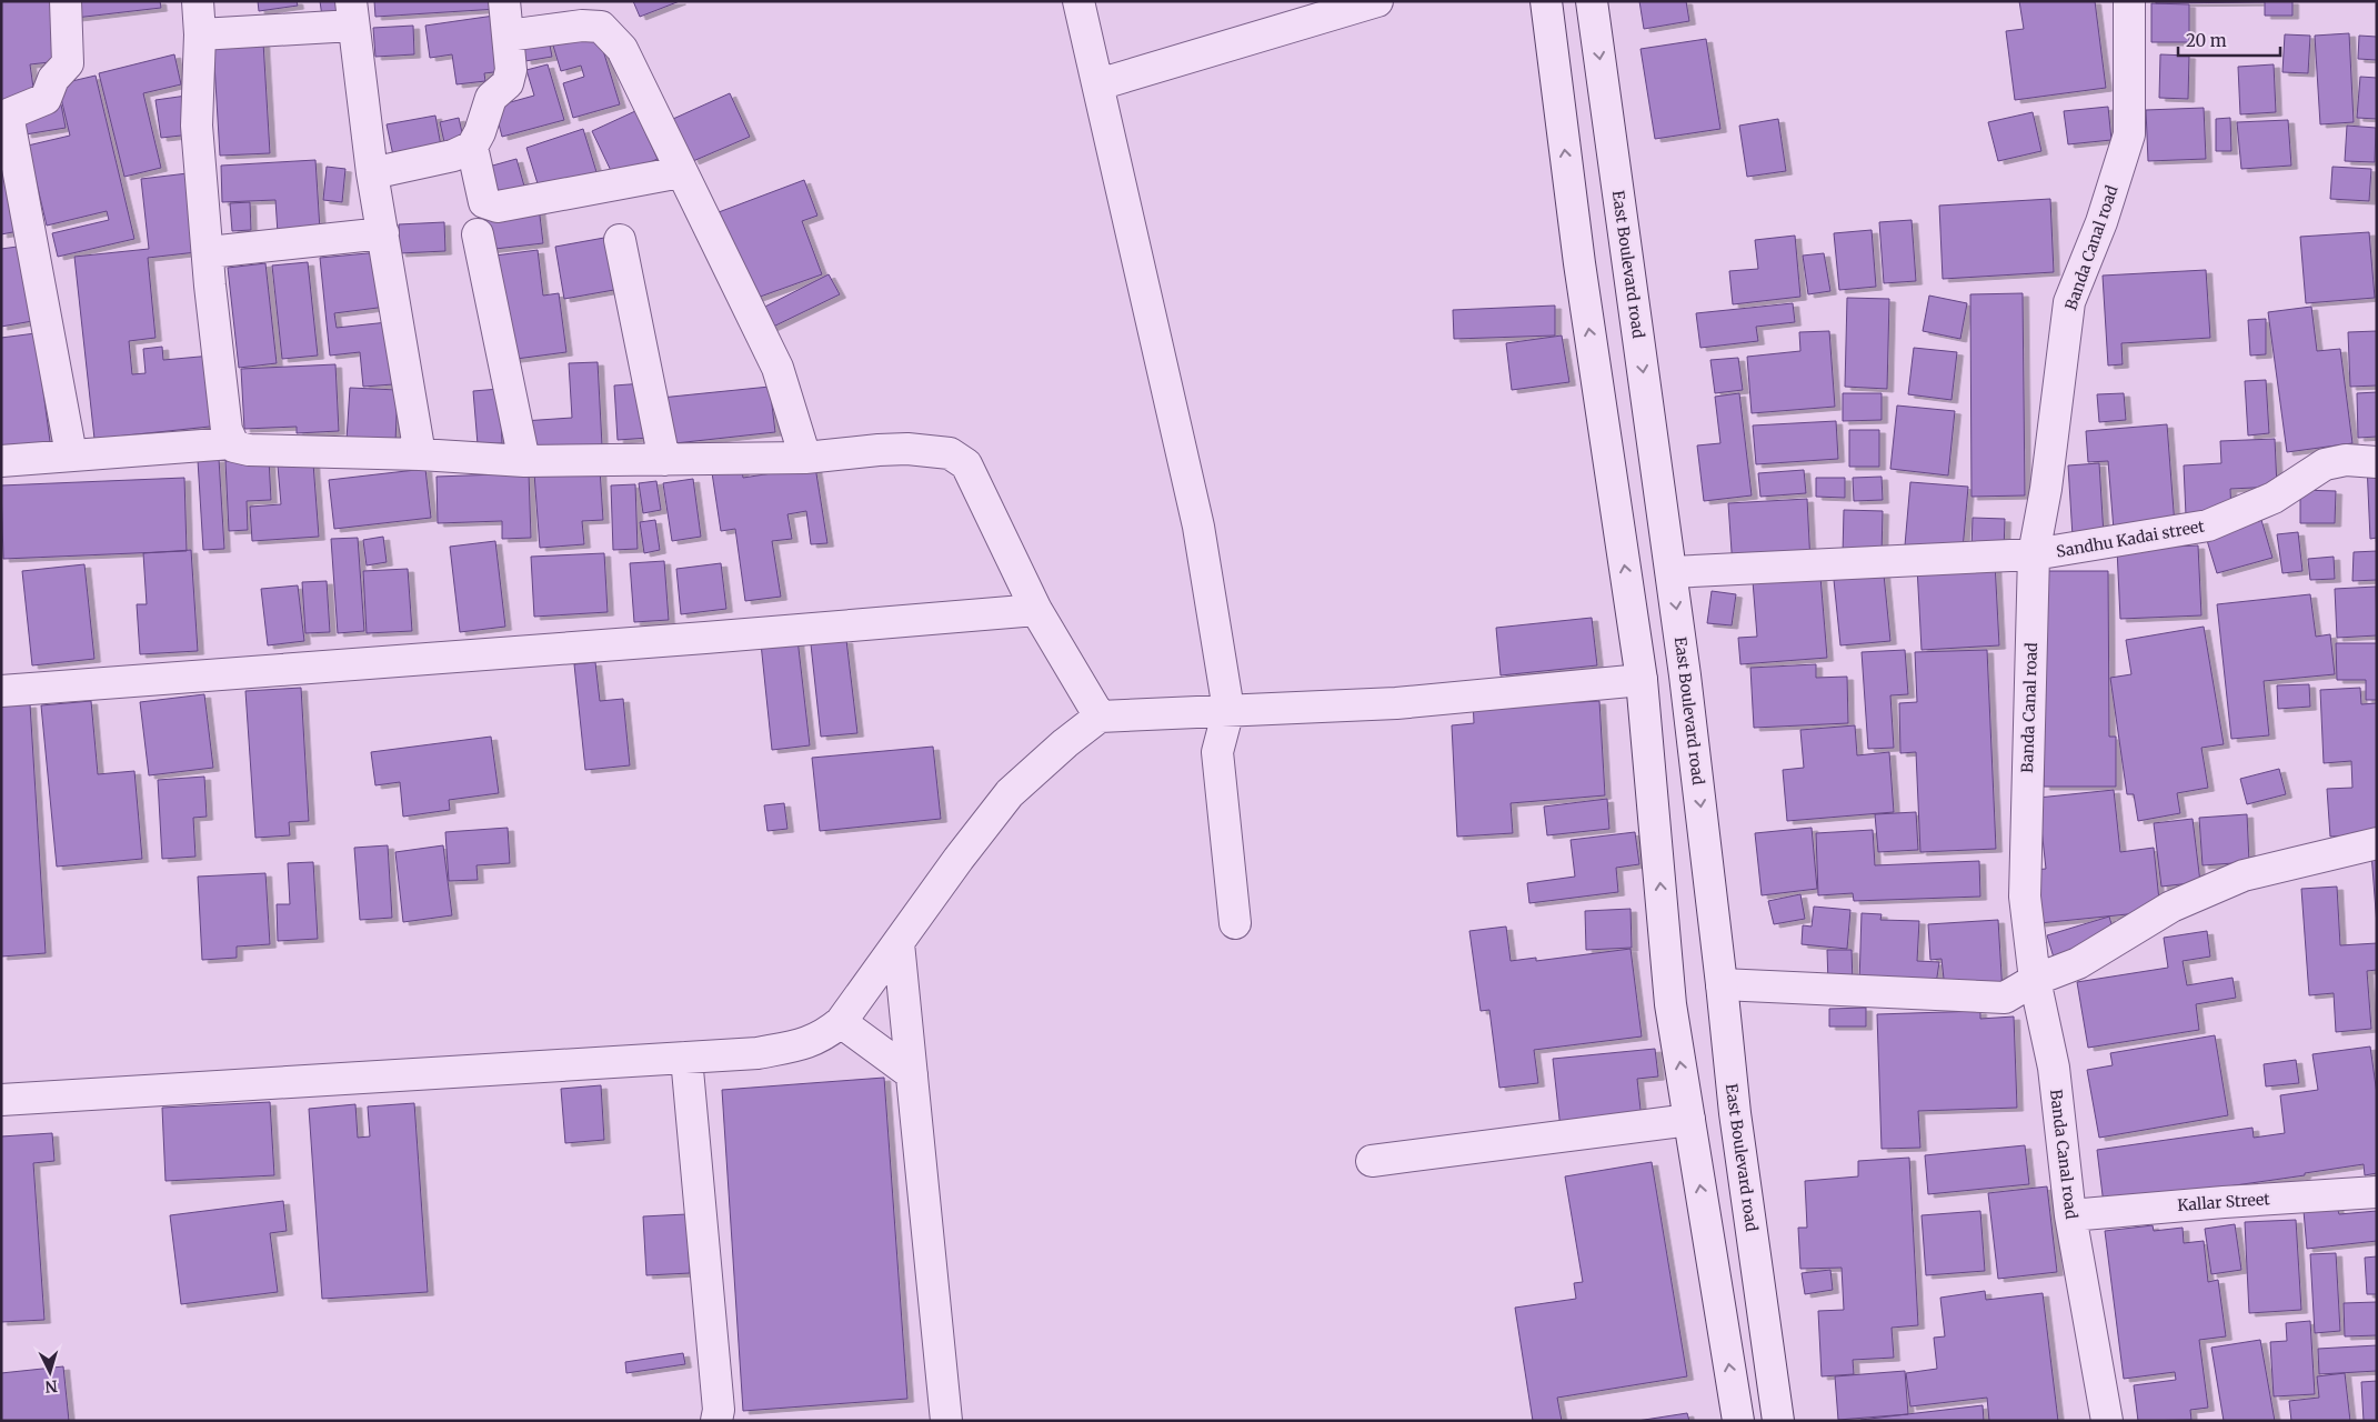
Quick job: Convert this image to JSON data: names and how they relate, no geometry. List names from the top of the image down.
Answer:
{
  "streets": {
    "street": [
      "Banda Canal road",
      "East Boulevard road",
      "Sandhu Kadai street",
      "Kallar Street"
    ]
  },
  "crossings": [
    ["Banda Canal road", "Sandhu Kadai street"],
    ["Banda Canal road", "Kallar Street"],
    ["East Boulevard road", "Sandhu Kadai street"]
  ],
  "scale_bar": "20 m",
  "north": "bottom"
}
